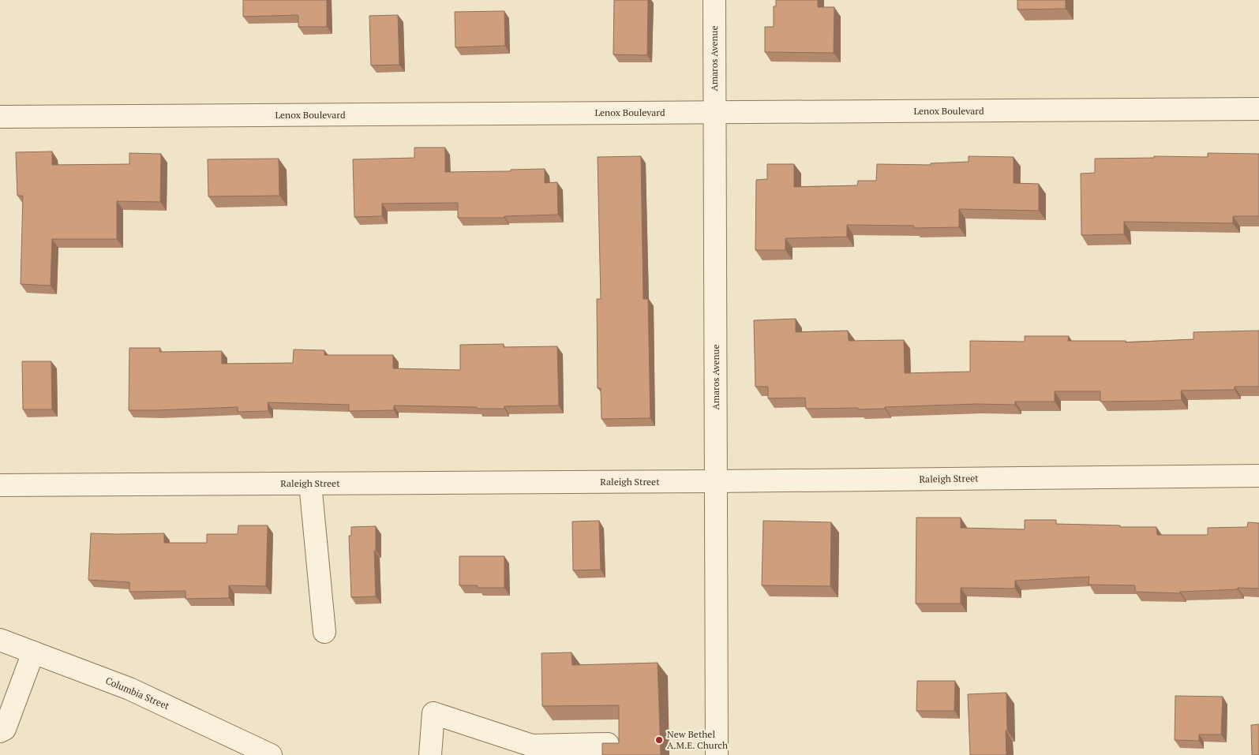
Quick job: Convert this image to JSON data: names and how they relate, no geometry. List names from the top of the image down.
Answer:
{
  "streets": {
    "street": [
      "Amaros Avenue",
      "Lenox Boulevard",
      "Raleigh Street",
      "Columbia Street"
    ]
  },
  "crossings": [
    ["Amaros Avenue", "Lenox Boulevard"],
    ["Amaros Avenue", "Raleigh Street"]
  ],
  "places": ["New Bethel A.M.E. Church"]
}
